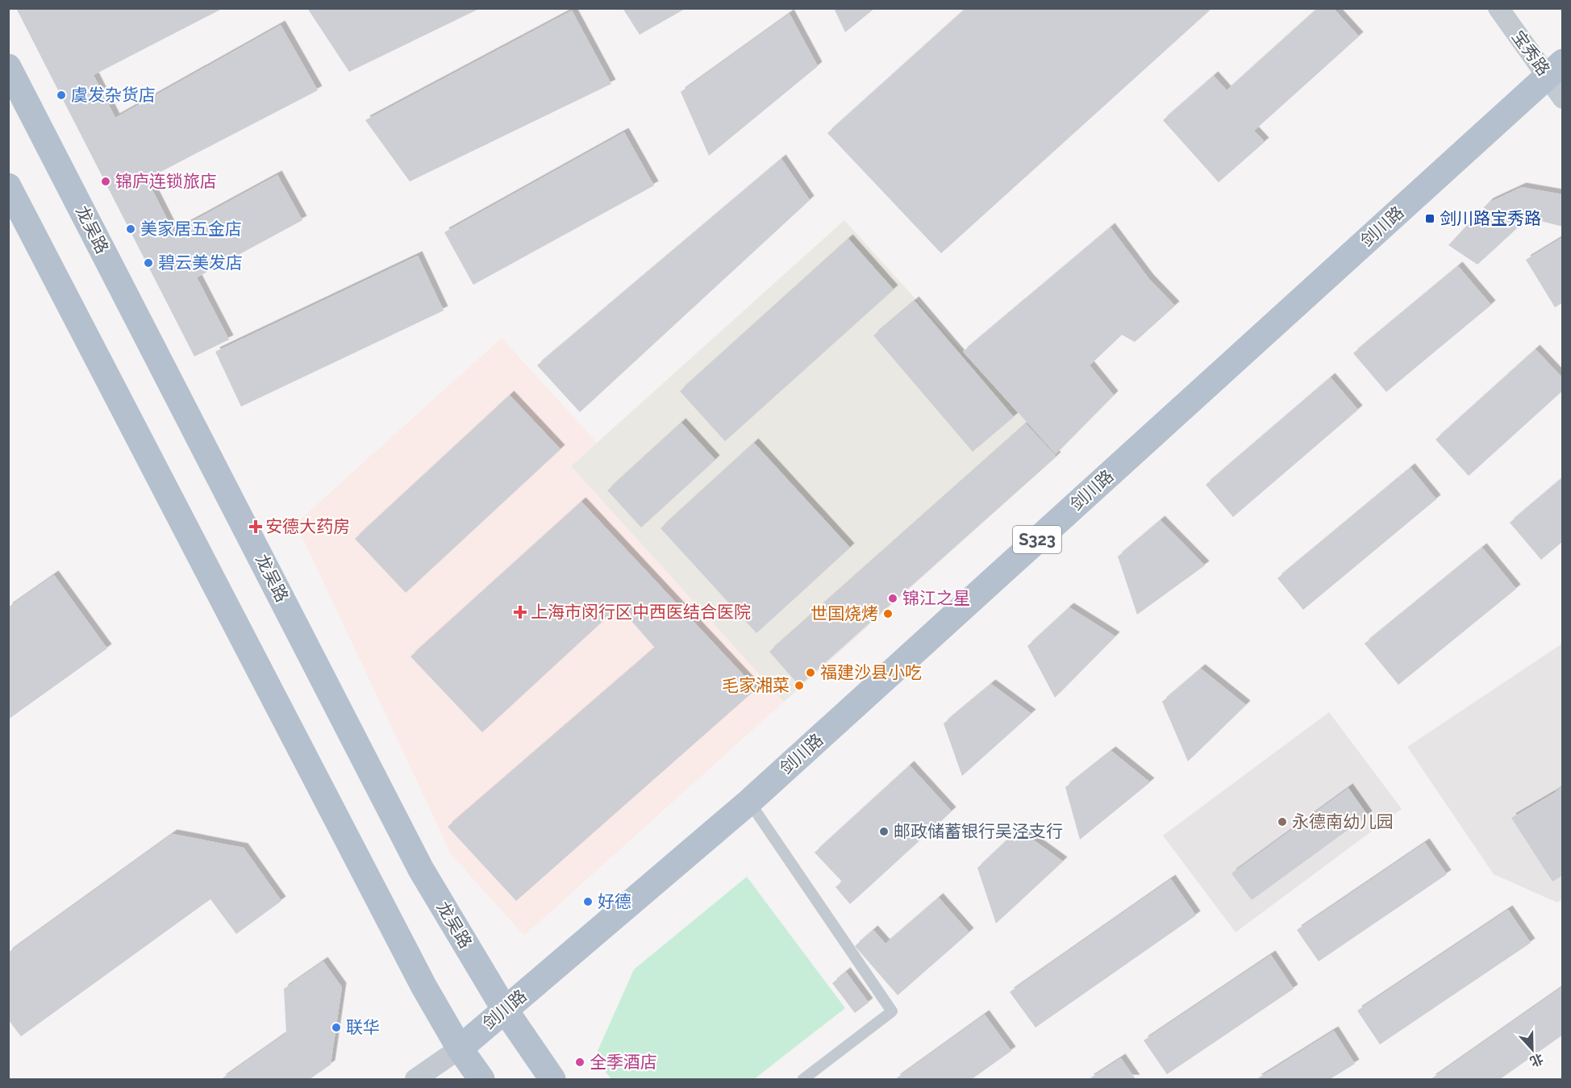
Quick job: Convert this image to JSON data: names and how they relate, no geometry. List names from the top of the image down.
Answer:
{
  "streets": {
    "main road": ["剑川路", "龙吴路", "S323"],
    "street": ["宝秀路"]
  },
  "crossings": [
    ["宝秀路", "剑川路"],
    ["剑川路", "龙吴路"]
  ],
  "places": {
    "other": [
      "虞发杂货店",
      "锦庐连锁旅店",
      "美家居五金店",
      "碧云美发店",
      "锦江之星",
      "世国烧烤",
      "福建沙县小吃",
      "毛家湘菜",
      "永德南幼儿园",
      "邮政储蓄银行吴泾支行",
      "好德",
      "联华",
      "全季酒店"
    ],
    "transit": ["剑川路宝秀路"],
    "health": ["安德大药房", "上海市闵行区中西医结合医院"]
  },
  "north": "bottom"
}
